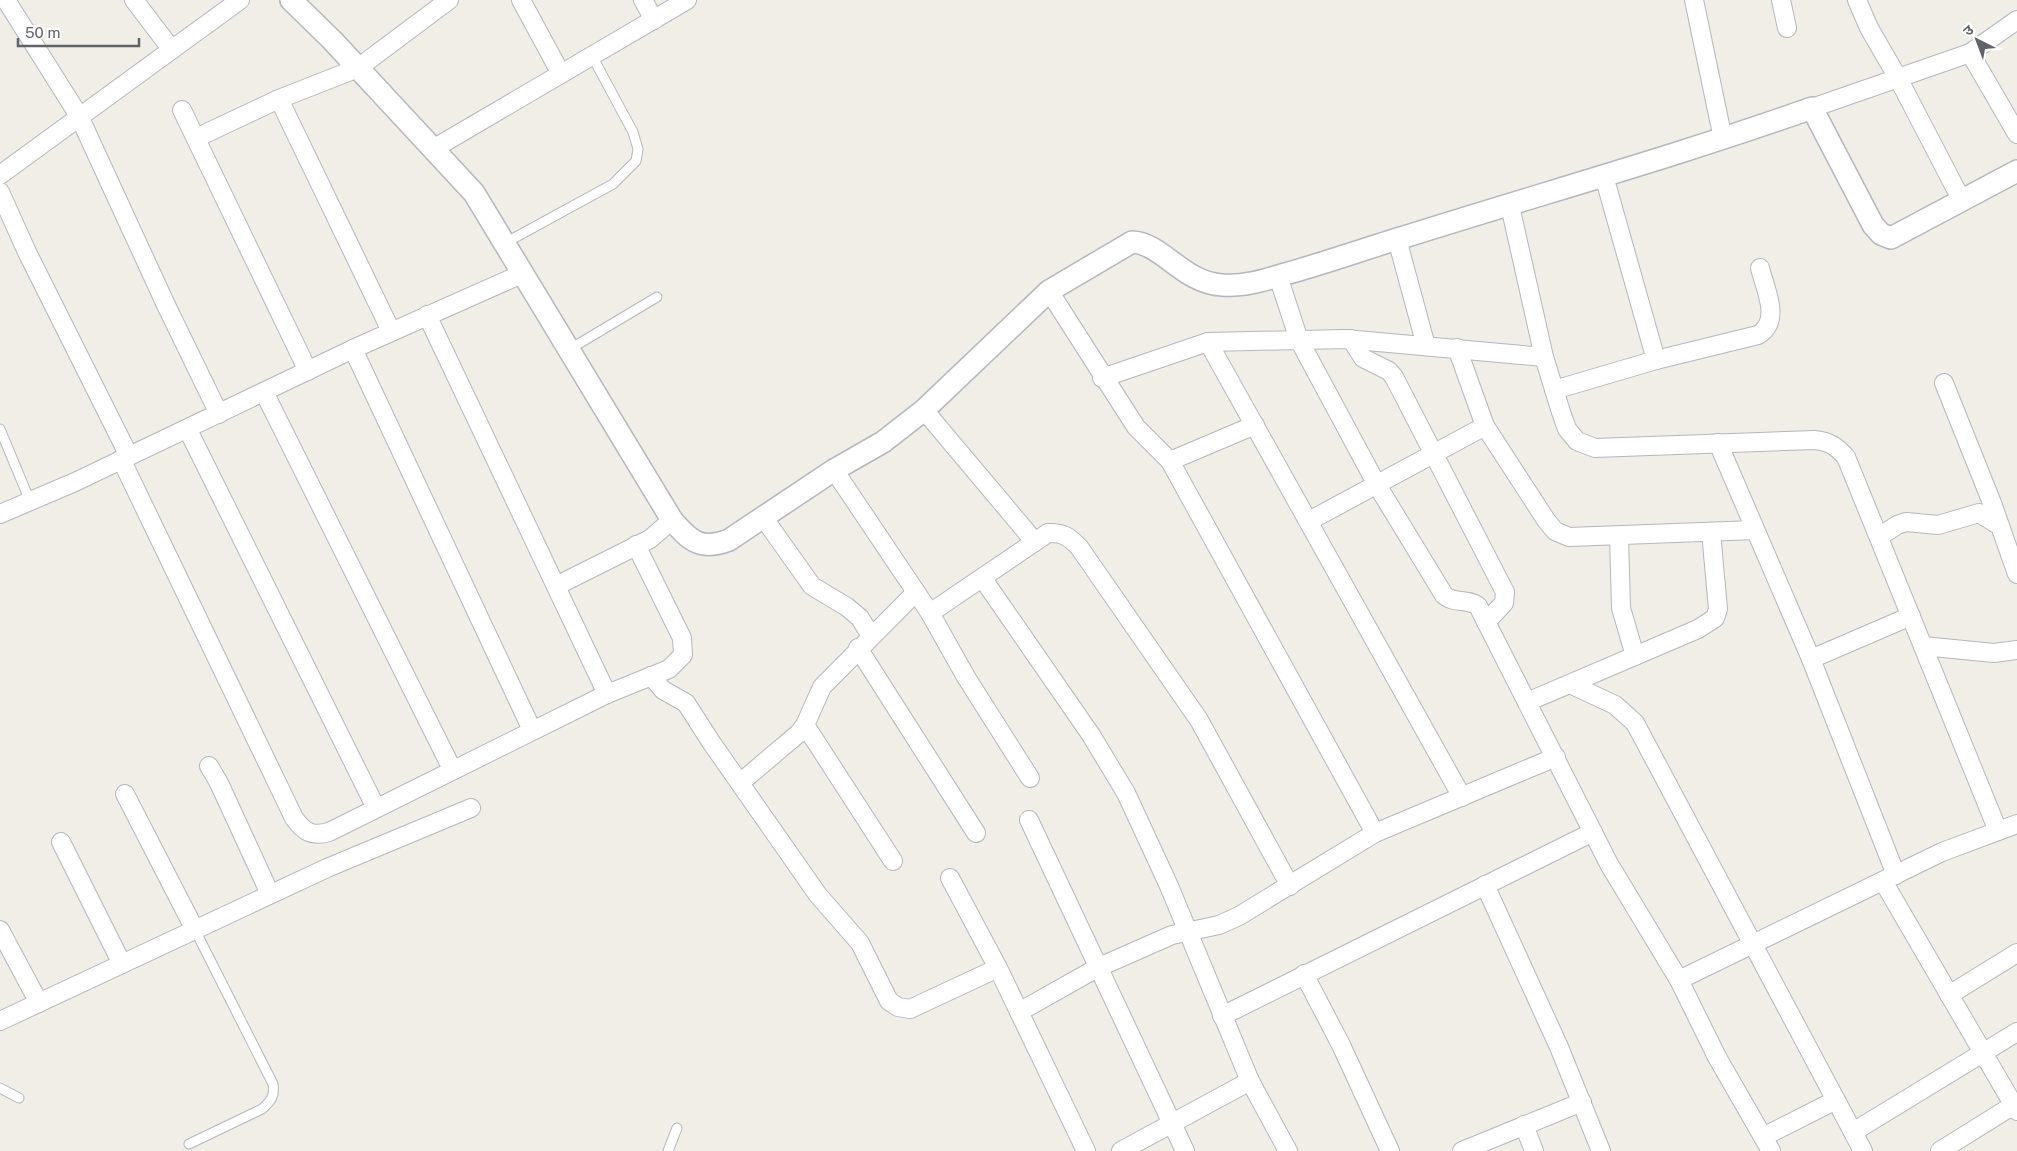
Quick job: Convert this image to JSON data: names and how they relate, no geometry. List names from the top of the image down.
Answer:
{
  "scale_bar": "50 m",
  "north": "top left"
}
